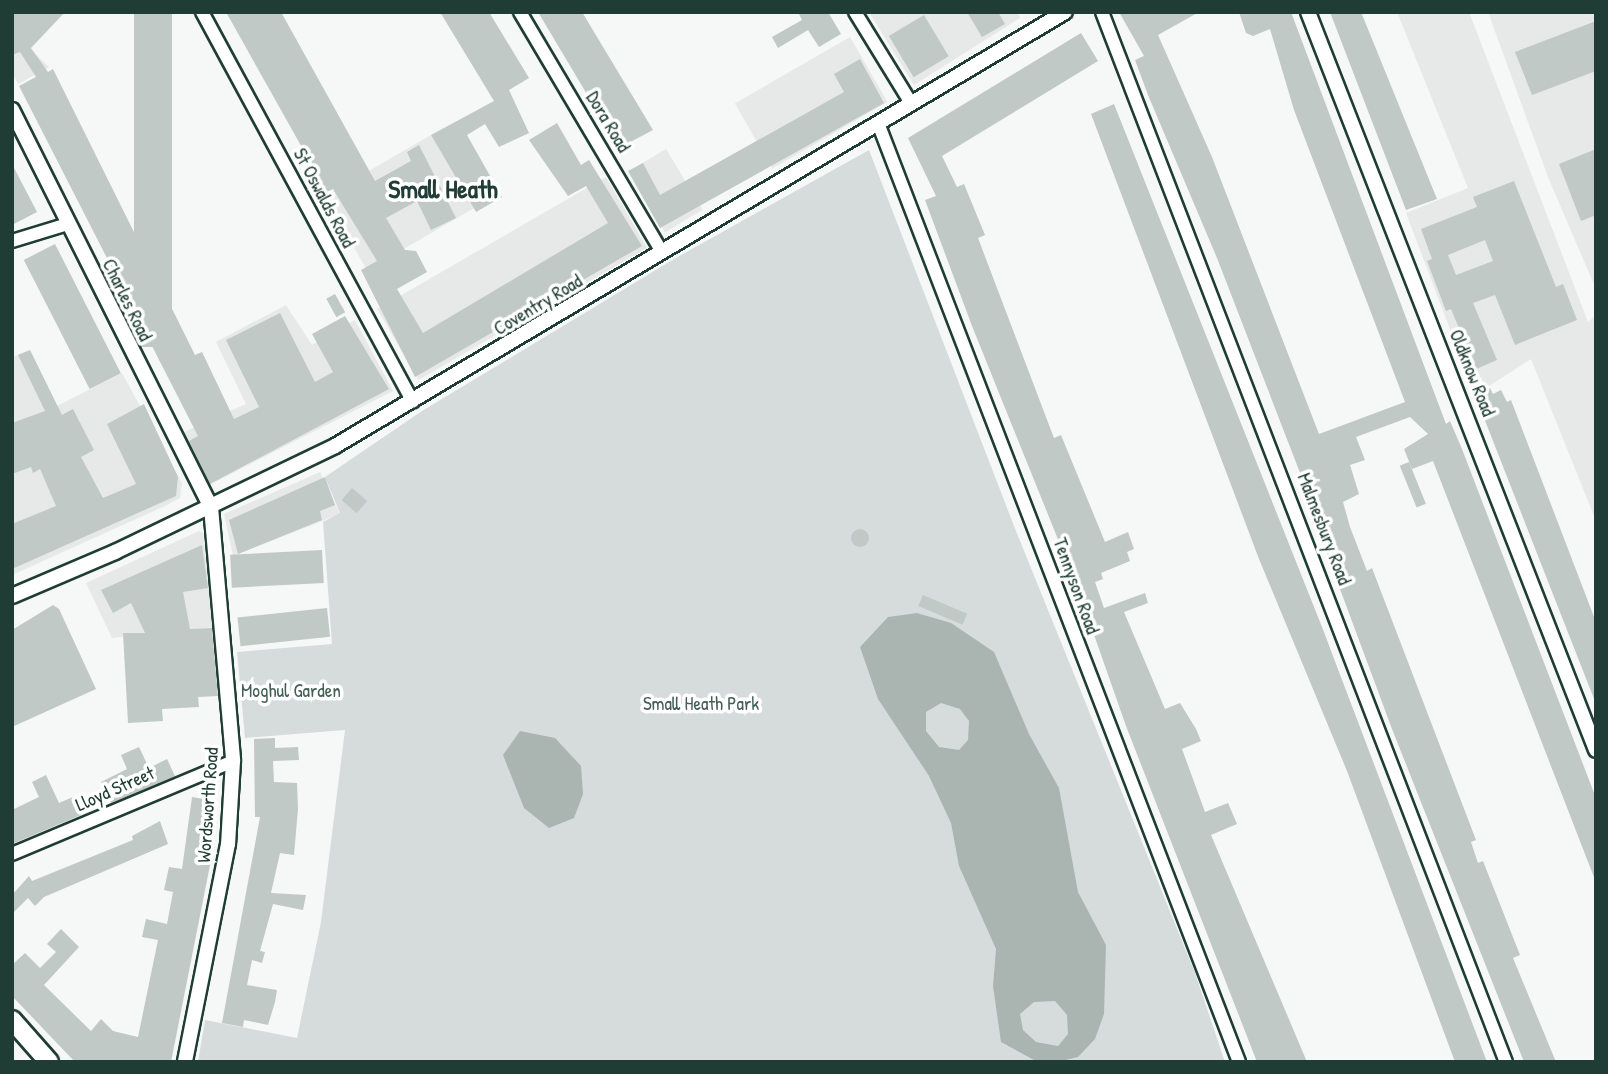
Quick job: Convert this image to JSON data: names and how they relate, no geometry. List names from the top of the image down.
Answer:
{
  "streets": {
    "street": [
      "Dora Road",
      "St Oswalds Road",
      "Charles Road",
      "Coventry Road",
      "Oldknow Road",
      "Malmesbury Road",
      "Tennyson Road",
      "Lloyd Street",
      "Wordsworth Road"
    ]
  },
  "crossings": [
    ["Dora Road", "Coventry Road"],
    ["St Oswalds Road", "Coventry Road"],
    ["Charles Road", "Coventry Road"],
    ["Charles Road", "Wordsworth Road"],
    ["Coventry Road", "Tennyson Road"],
    ["Coventry Road", "Wordsworth Road"],
    ["Lloyd Street", "Wordsworth Road"]
  ],
  "districts": ["Small Heath"],
  "parks": ["Moghul Garden", "Small Heath Park"]
}
